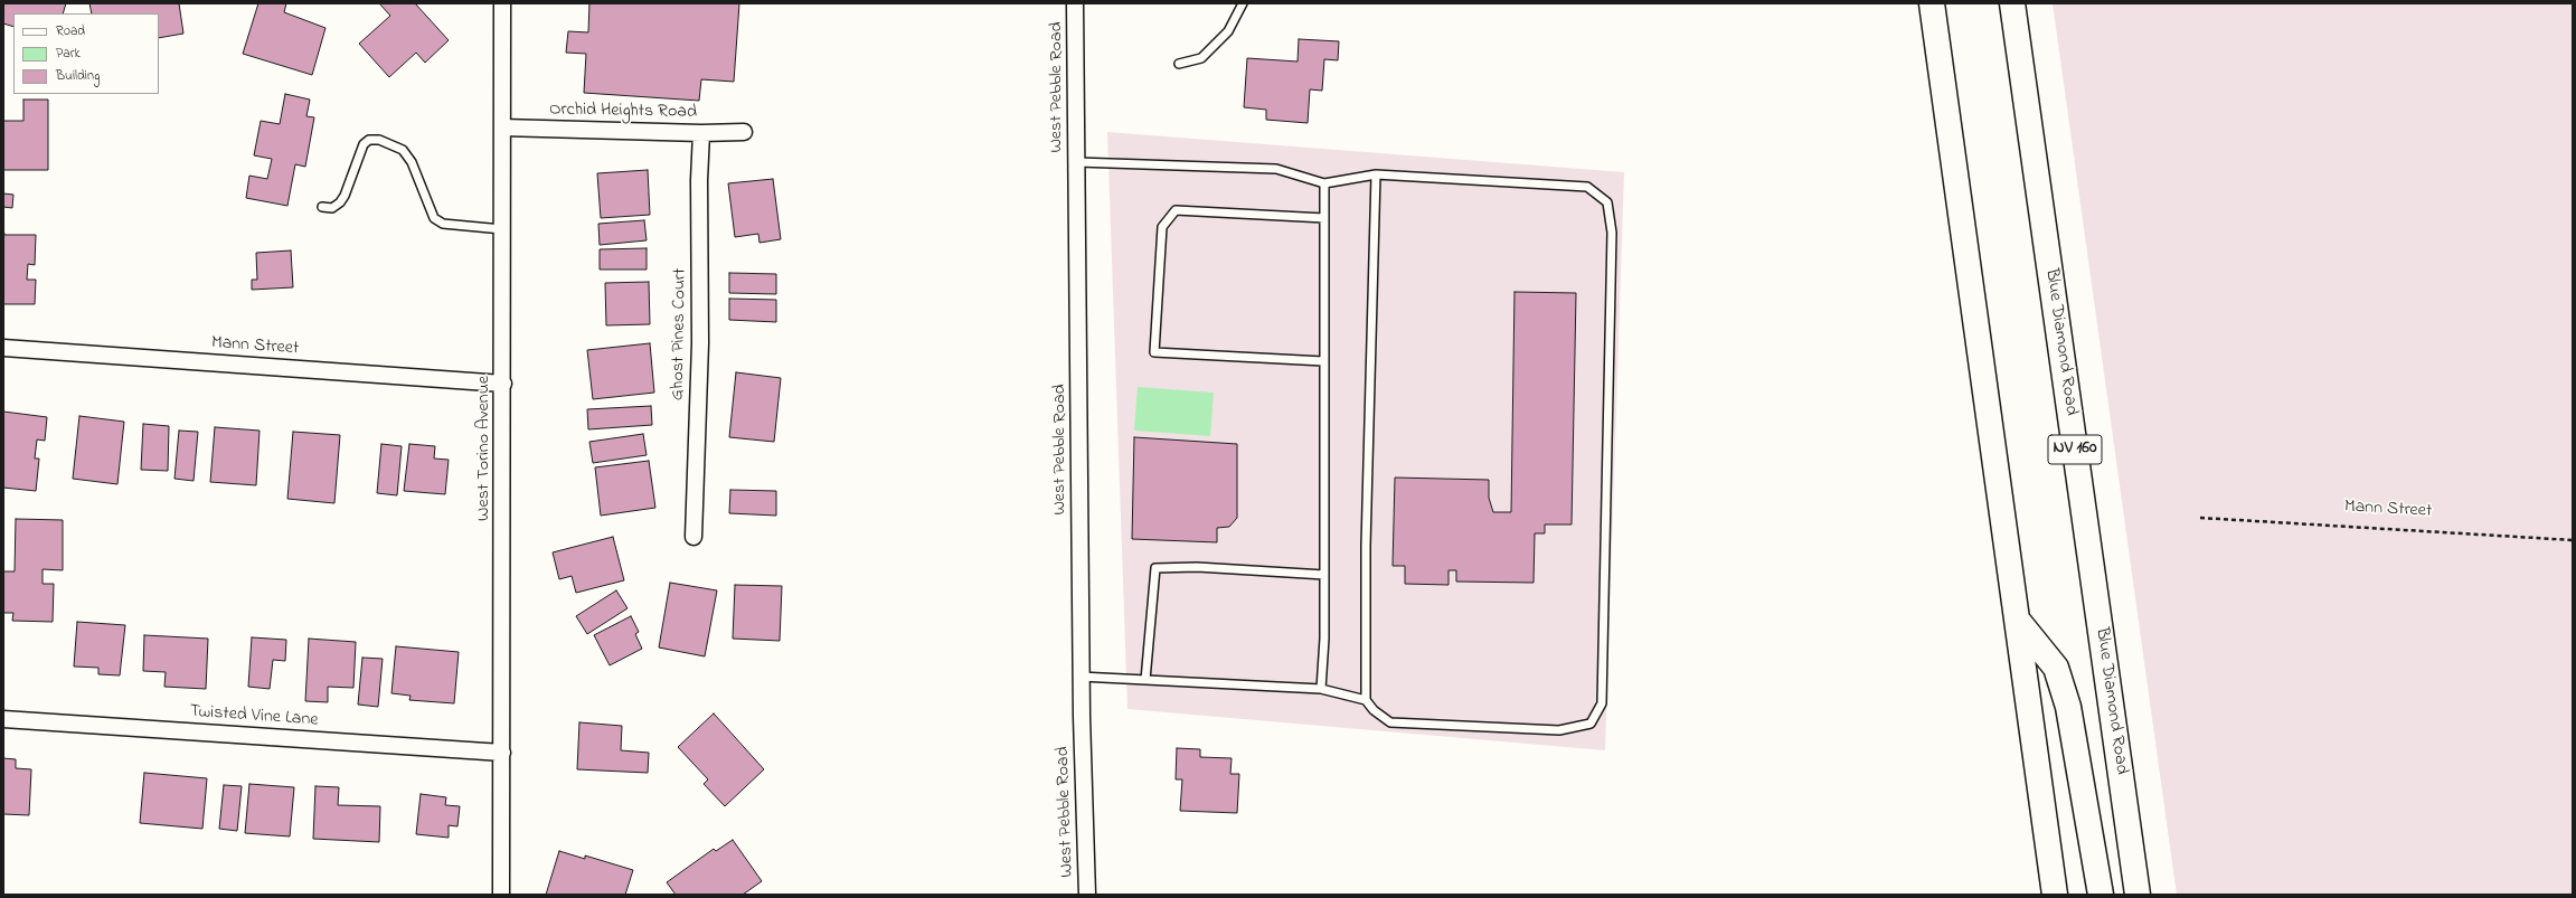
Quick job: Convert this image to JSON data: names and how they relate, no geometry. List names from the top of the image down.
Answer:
{
  "streets": {
    "highway": ["Blue Diamond Road", "NV 160"],
    "street": [
      "West Pebble Road",
      "Orchid Heights Road",
      "Ghost Pines Court",
      "Mann Street",
      "West Torino Avenue",
      "Twisted Vine Lane"
    ]
  },
  "crossings": [
    ["Orchid Heights Road", "Ghost Pines Court"],
    ["Orchid Heights Road", "West Torino Avenue"],
    ["Mann Street", "West Torino Avenue"],
    ["West Torino Avenue", "Twisted Vine Lane"]
  ],
  "legend": ["Road", "Park", "Building"]
}
